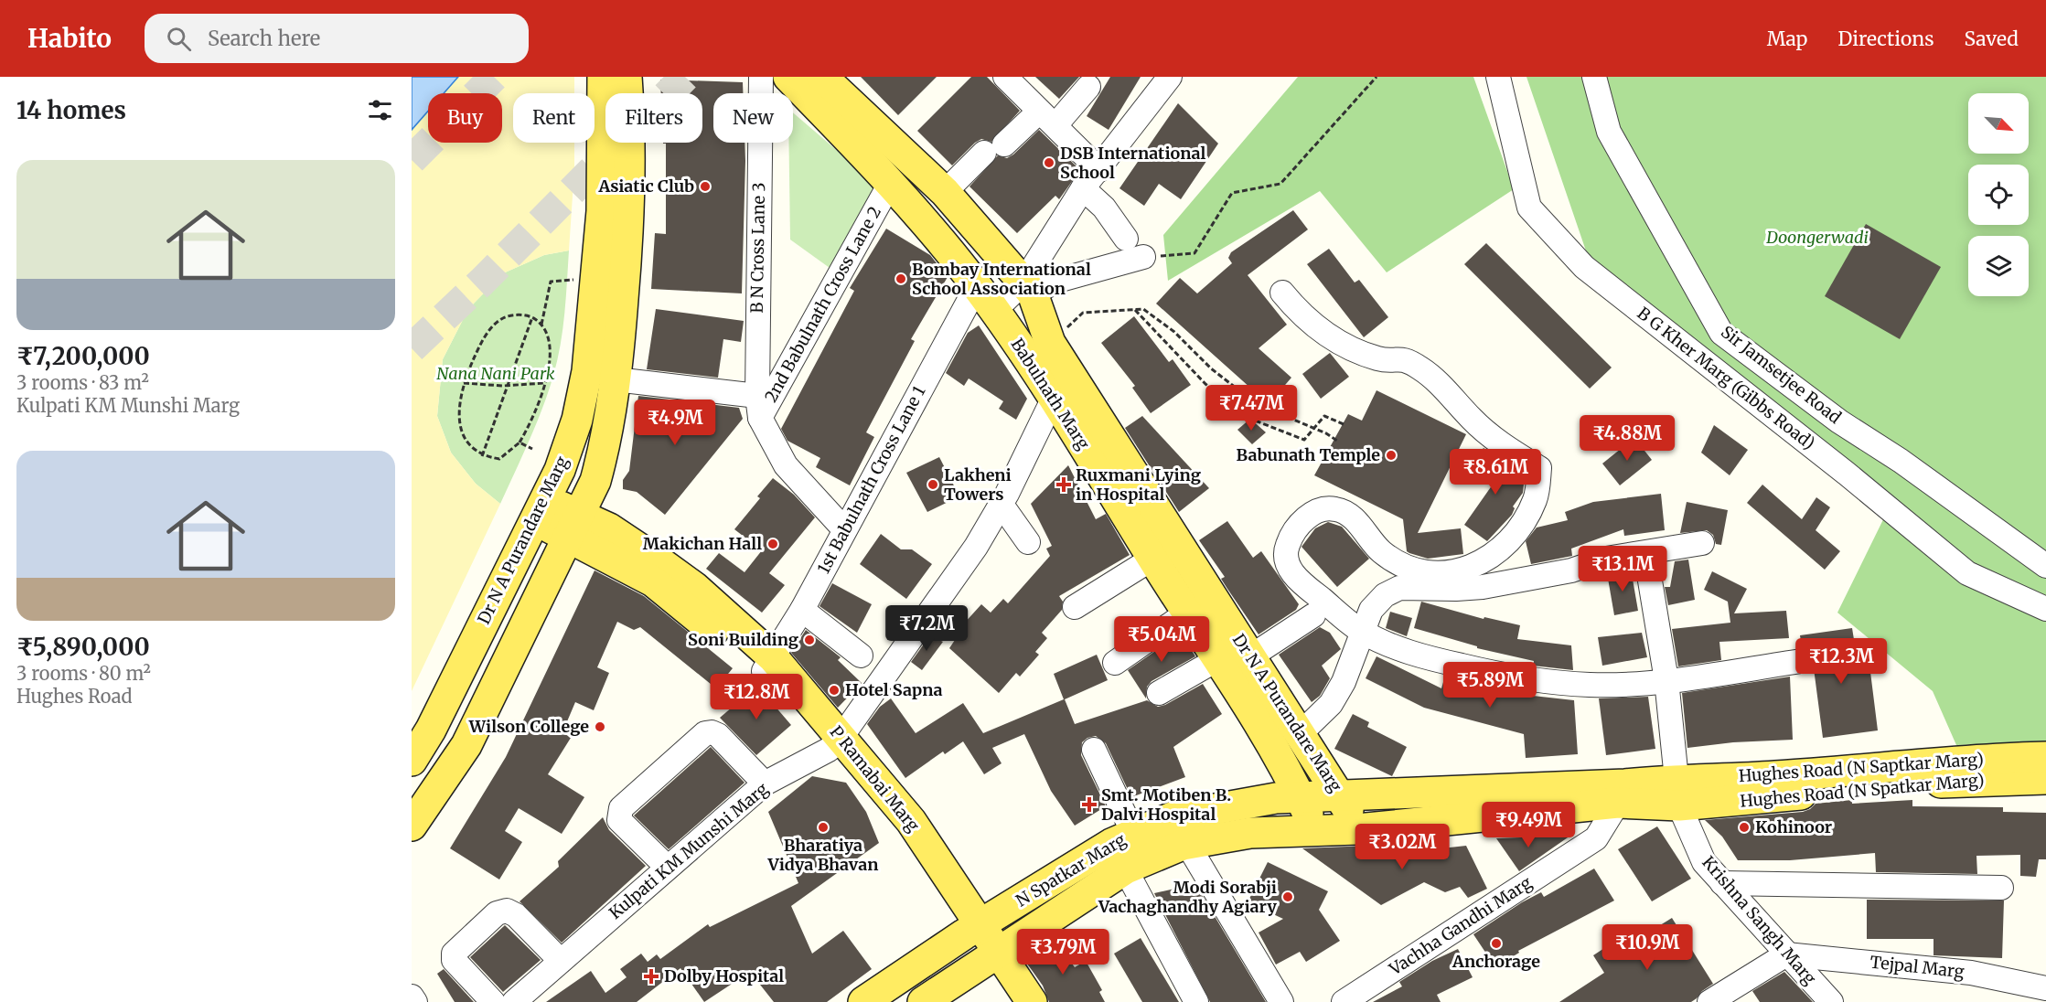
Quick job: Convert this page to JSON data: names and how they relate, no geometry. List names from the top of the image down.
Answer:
{
  "streets": {
    "main road": [
      "Babulnath Marg",
      "Dr N A Purandare Marg",
      "Hughes Road (N Saptkar Marg)",
      "P Ramabai Marg",
      "Hughes Road (N Spatkar Marg)",
      "N Spatkar Marg"
    ],
    "street": [
      "B N Cross Lane 3",
      "2nd Babulnath Cross Lane 2",
      "Sir Jamsetjee Road",
      "B G Kher Marg (Gibbs Road)",
      "1st Babulnath Cross Lane 1",
      "Kulpati KM Munshi Marg",
      "Krishna Sangh Marg",
      "Vachha Gandhi Marg",
      "Tejpal Marg"
    ]
  },
  "crossings": [
    ["B N Cross Lane 3", "2nd Babulnath Cross Lane 2"],
    ["2nd Babulnath Cross Lane 2", "Babulnath Marg"],
    ["2nd Babulnath Cross Lane 2", "1st Babulnath Cross Lane 1"],
    ["Babulnath Marg", "1st Babulnath Cross Lane 1"],
    ["Babulnath Marg", "Kulpati KM Munshi Marg"],
    ["Babulnath Marg", "N Spatkar Marg"],
    ["1st Babulnath Cross Lane 1", "P Ramabai Marg"],
    ["Dr N A Purandare Marg", "P Ramabai Marg"],
    ["Dr N A Purandare Marg", "N Spatkar Marg"],
    ["Hughes Road (N Saptkar Marg)", "Hughes Road (N Spatkar Marg)"],
    ["Hughes Road (N Saptkar Marg)", "N Spatkar Marg"],
    ["Hughes Road (N Saptkar Marg)", "Krishna Sangh Marg"],
    ["P Ramabai Marg", "Kulpati KM Munshi Marg"],
    ["P Ramabai Marg", "N Spatkar Marg"],
    ["Hughes Road (N Spatkar Marg)", "N Spatkar Marg"],
    ["Hughes Road (N Spatkar Marg)", "Krishna Sangh Marg"],
    ["N Spatkar Marg", "Krishna Sangh Marg"],
    ["Krishna Sangh Marg", "Tejpal Marg"]
  ],
  "parks": ["Doongerwadi", "Nana Nani Park"],
  "places": {
    "other": [
      "DSB International School",
      "Asiatic Club",
      "Bombay International School Association",
      "Babunath Temple",
      "Lakheni Towers",
      "Makichan Hall",
      "Soni Building",
      "Hotel Sapna",
      "Wilson College",
      "Bharatiya Vidya Bhavan",
      "Kohinoor",
      "Modi Sorabji Vachaghandhy Agiary",
      "Anchorage"
    ],
    "health": ["Ruxmani Lying in Hospital", "Smt. Motiben B. Dalvi Hospital", "Dolby Hospital"]
  },
  "north": "bottom right",
  "page": {
    "header": "Habito",
    "search": "Search here",
    "nav": ["Map", "Directions", "Saved"],
    "heading": "14 homes",
    "chip": [
      "Buy",
      "Rent",
      "Filters",
      "New"
    ],
    "list": [
      {
        "name": "₹7,200,000",
        "note": "3 rooms · 83 m² · Kulpati KM Munshi Marg"
      },
      {
        "name": "₹5,890,000",
        "note": "3 rooms · 80 m² · Hughes Road"
      }
    ],
    "price": [
      "₹7.47M",
      "₹4.9M",
      "₹4.88M",
      "₹8.61M",
      "₹13.1M",
      "₹7.2M",
      "₹5.04M",
      "₹12.3M",
      "₹5.89M",
      "₹12.8M",
      "₹9.49M",
      "₹3.02M",
      "₹10.9M",
      "₹3.79M"
    ]
  }
}
